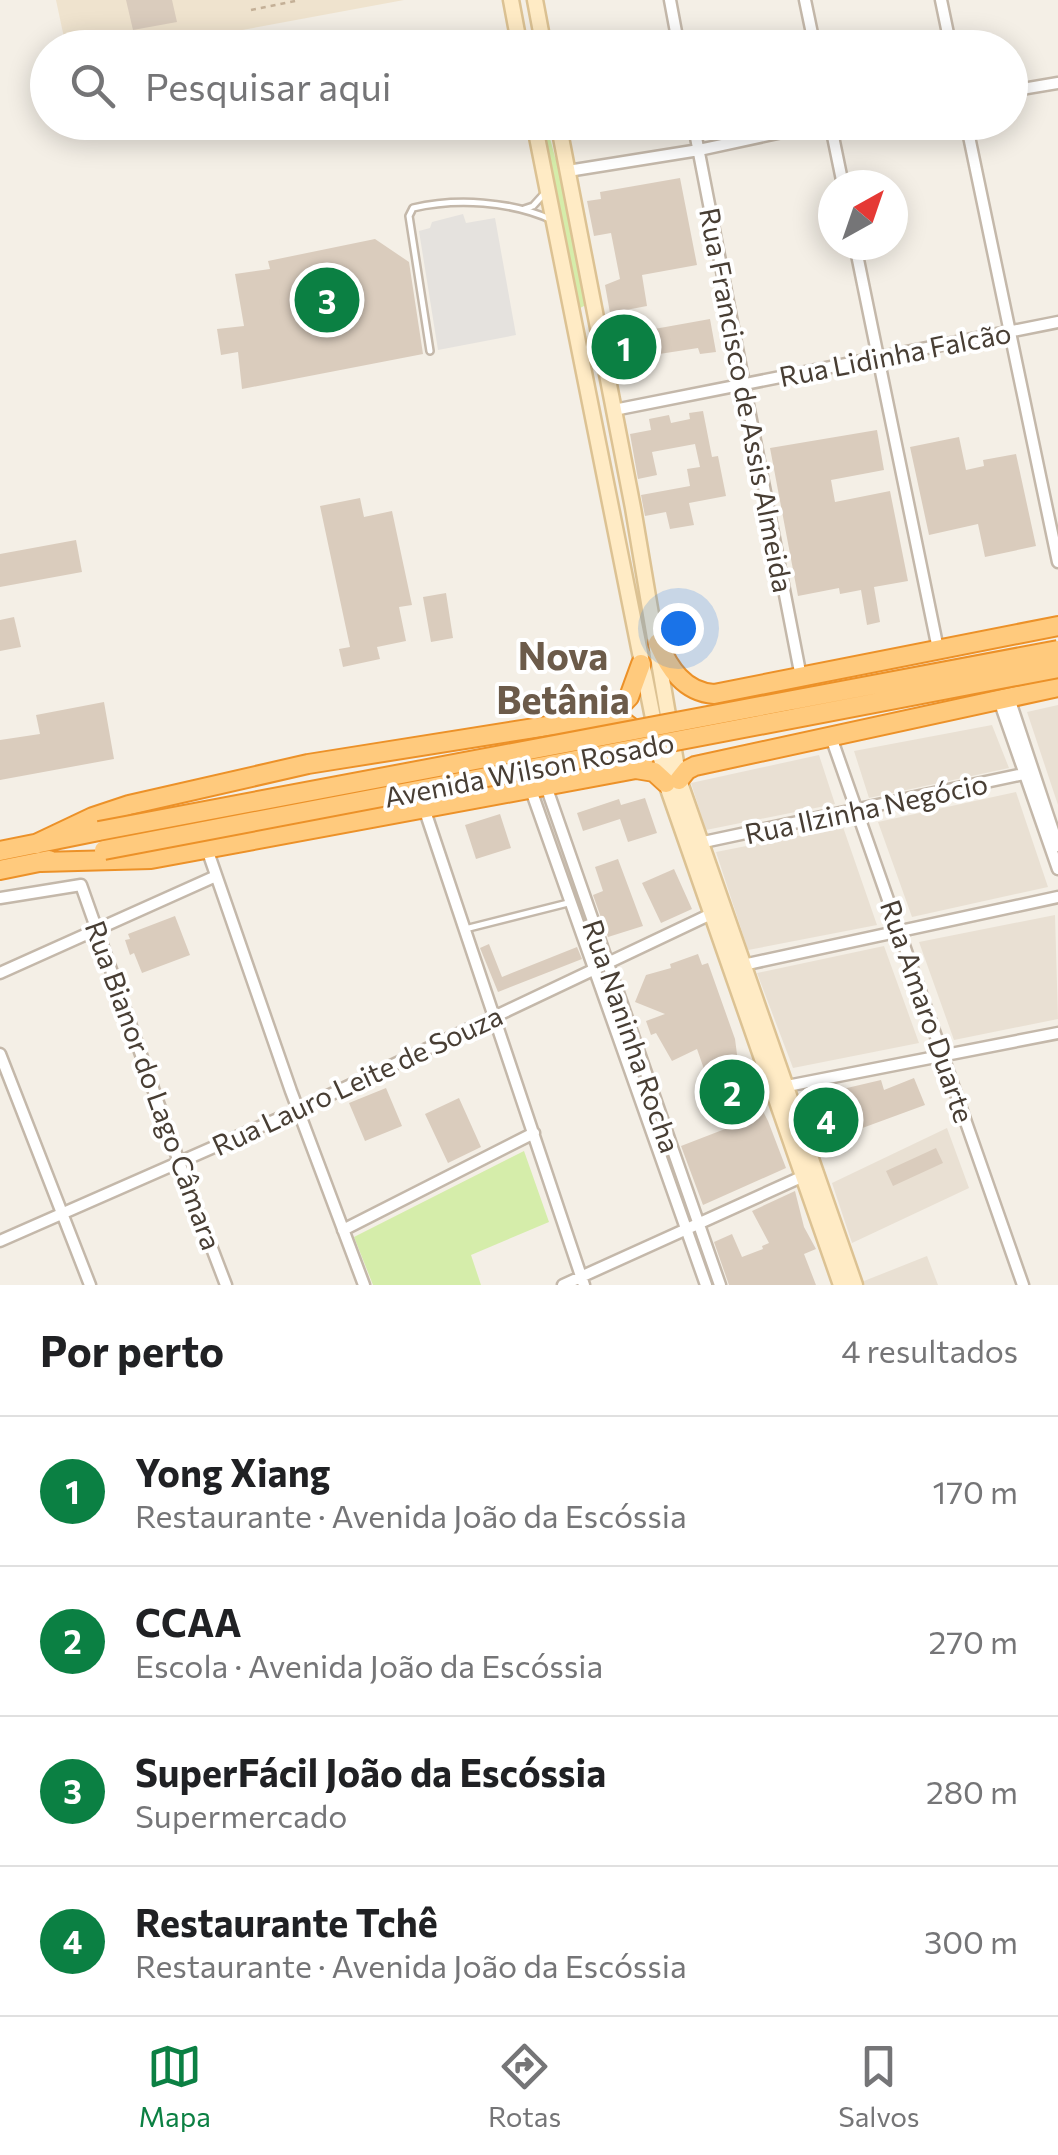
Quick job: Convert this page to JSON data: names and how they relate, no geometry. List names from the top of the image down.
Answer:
{
  "streets": {
    "highway": ["Avenida Wilson Rosado"],
    "street": [
      "Rua Lidinha Falcão",
      "Rua Francisco de Assis Almeida",
      "Rua Ilzinha Negócio",
      "Rua Amaro Duarte",
      "Rua Naninha Rocha",
      "Rua Lauro Leite de Souza",
      "Rua Bianor do Lago Câmara"
    ]
  },
  "crossings": [
    ["Rua Lidinha Falcão", "Rua Francisco de Assis Almeida"],
    ["Rua Ilzinha Negócio", "Rua Amaro Duarte"],
    ["Rua Naninha Rocha", "Rua Lauro Leite de Souza"],
    ["Rua Lauro Leite de Souza", "Rua Bianor do Lago Câmara"]
  ],
  "districts": ["Nova Betânia"],
  "north": "top right",
  "page": {
    "search": "Pesquisar aqui",
    "pins": [
      "3",
      "1",
      "2",
      "4"
    ],
    "heading": ["Por perto", "4 resultados"],
    "list": [
      {
        "mark": "1",
        "name": "Yong Xiang",
        "note": "Restaurante · Avenida João da Escóssia",
        "value": "170 m"
      },
      {
        "mark": "2",
        "name": "CCAA",
        "note": "Escola · Avenida João da Escóssia",
        "value": "270 m"
      },
      {
        "mark": "3",
        "name": "SuperFácil João da Escóssia",
        "note": "Supermercado",
        "value": "280 m"
      },
      {
        "mark": "4",
        "name": "Restaurante Tchê",
        "note": "Restaurante · Avenida João da Escóssia",
        "value": "300 m"
      }
    ],
    "nav": ["Mapa", "Rotas", "Salvos"]
  }
}
